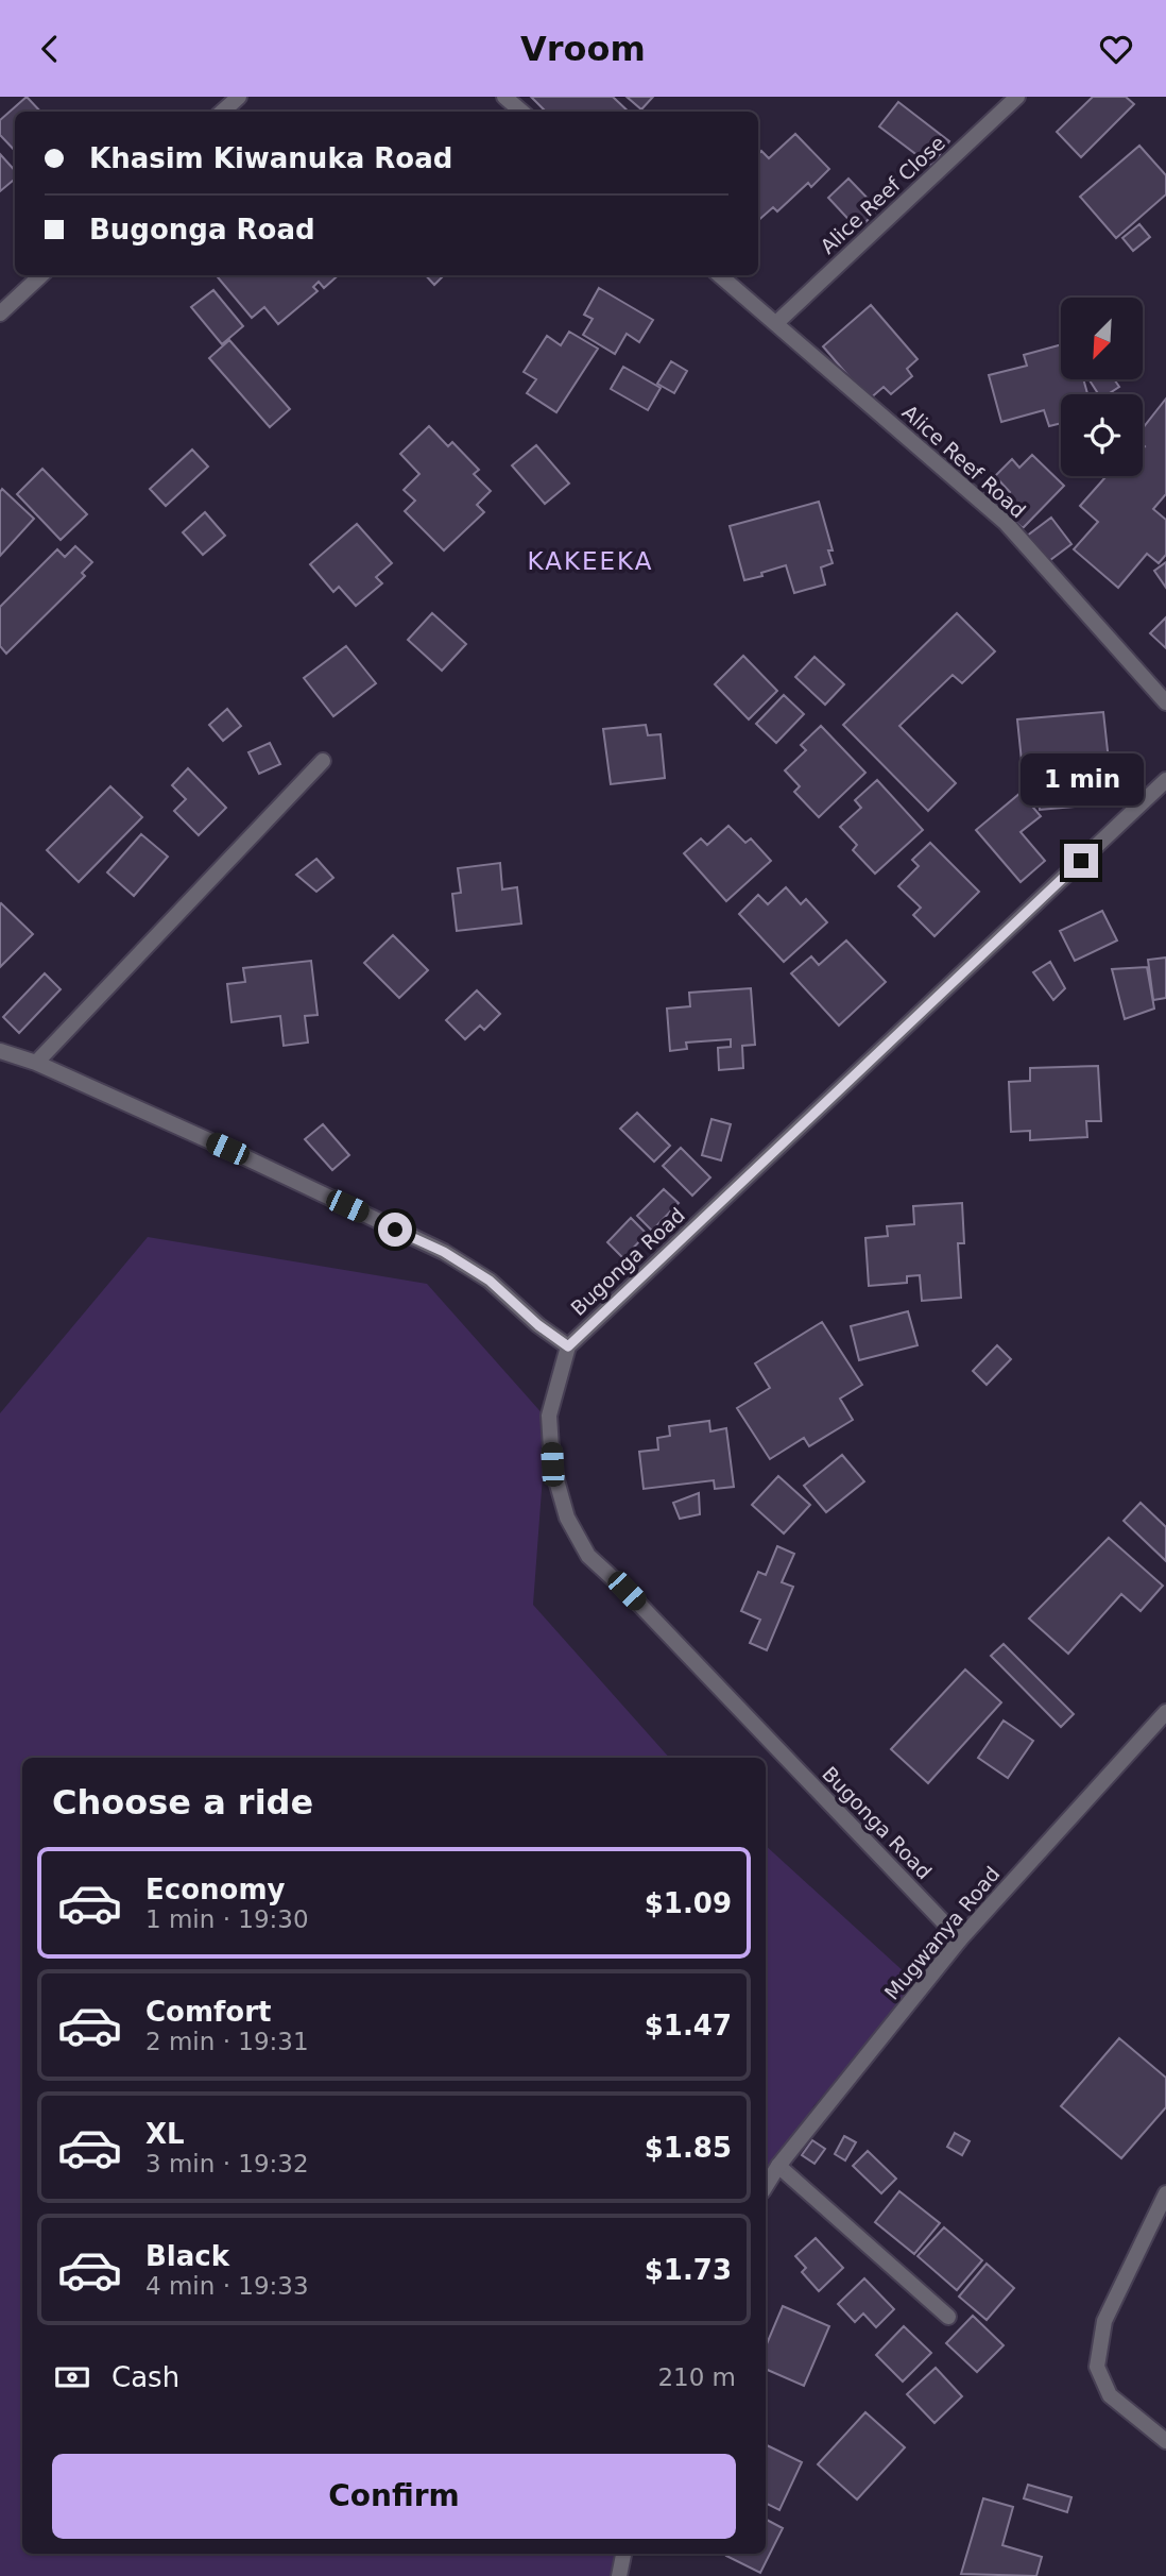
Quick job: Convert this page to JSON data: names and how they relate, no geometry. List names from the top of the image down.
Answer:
{
  "streets": {
    "street": [
      "Alice Reef Close",
      "Alice Reef Road",
      "Bugonga Road",
      "Mugwanya Road"
    ]
  },
  "crossings": [
    ["Alice Reef Close", "Alice Reef Road"],
    ["Bugonga Road", "Mugwanya Road"]
  ],
  "districts": ["KAKEEKA"],
  "north": "bottom left",
  "page": {
    "header": "Vroom",
    "banner": ["Khasim Kiwanuka Road", "Bugonga Road"],
    "bubble": "1 min",
    "heading": "Choose a ride",
    "list": [
      {
        "name": "Economy",
        "note": "1 min · 19:30",
        "value": "$1.09"
      },
      {
        "name": "Comfort",
        "note": "2 min · 19:31",
        "value": "$1.47"
      },
      {
        "name": "XL",
        "note": "3 min · 19:32",
        "value": "$1.85"
      },
      {
        "name": "Black",
        "note": "4 min · 19:33",
        "value": "$1.73"
      }
    ],
    "pay": ["Cash", "210 m"],
    "buttons": "Confirm"
  }
}
